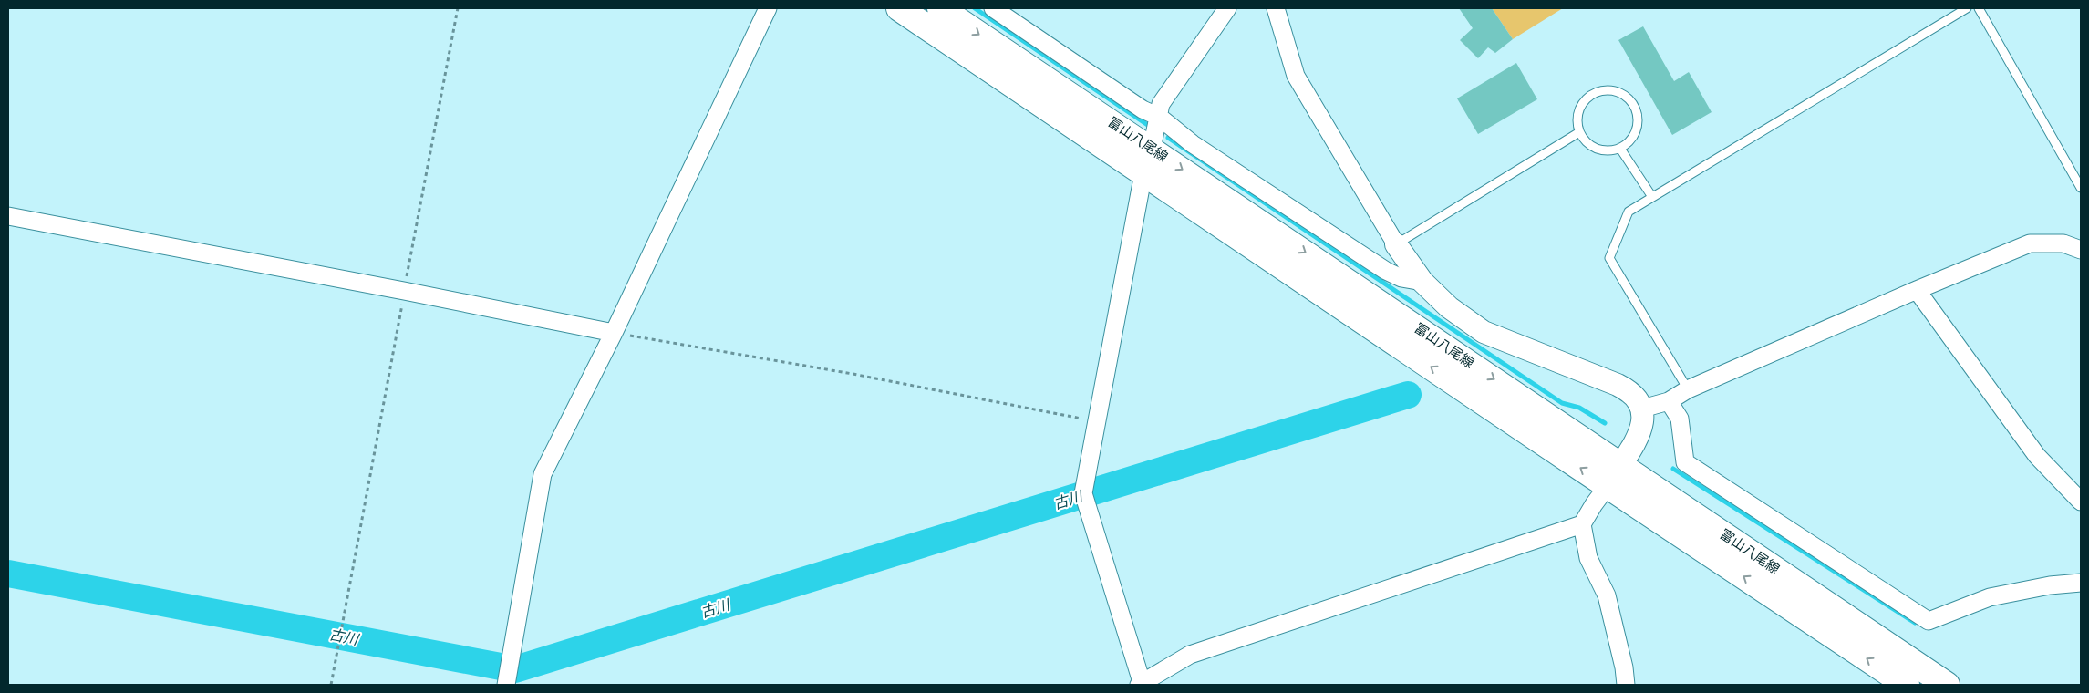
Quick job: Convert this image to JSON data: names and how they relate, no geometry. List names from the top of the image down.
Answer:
{
  "streets": {
    "main road": ["富山八尾線"]
  },
  "water": ["古川"]
}
